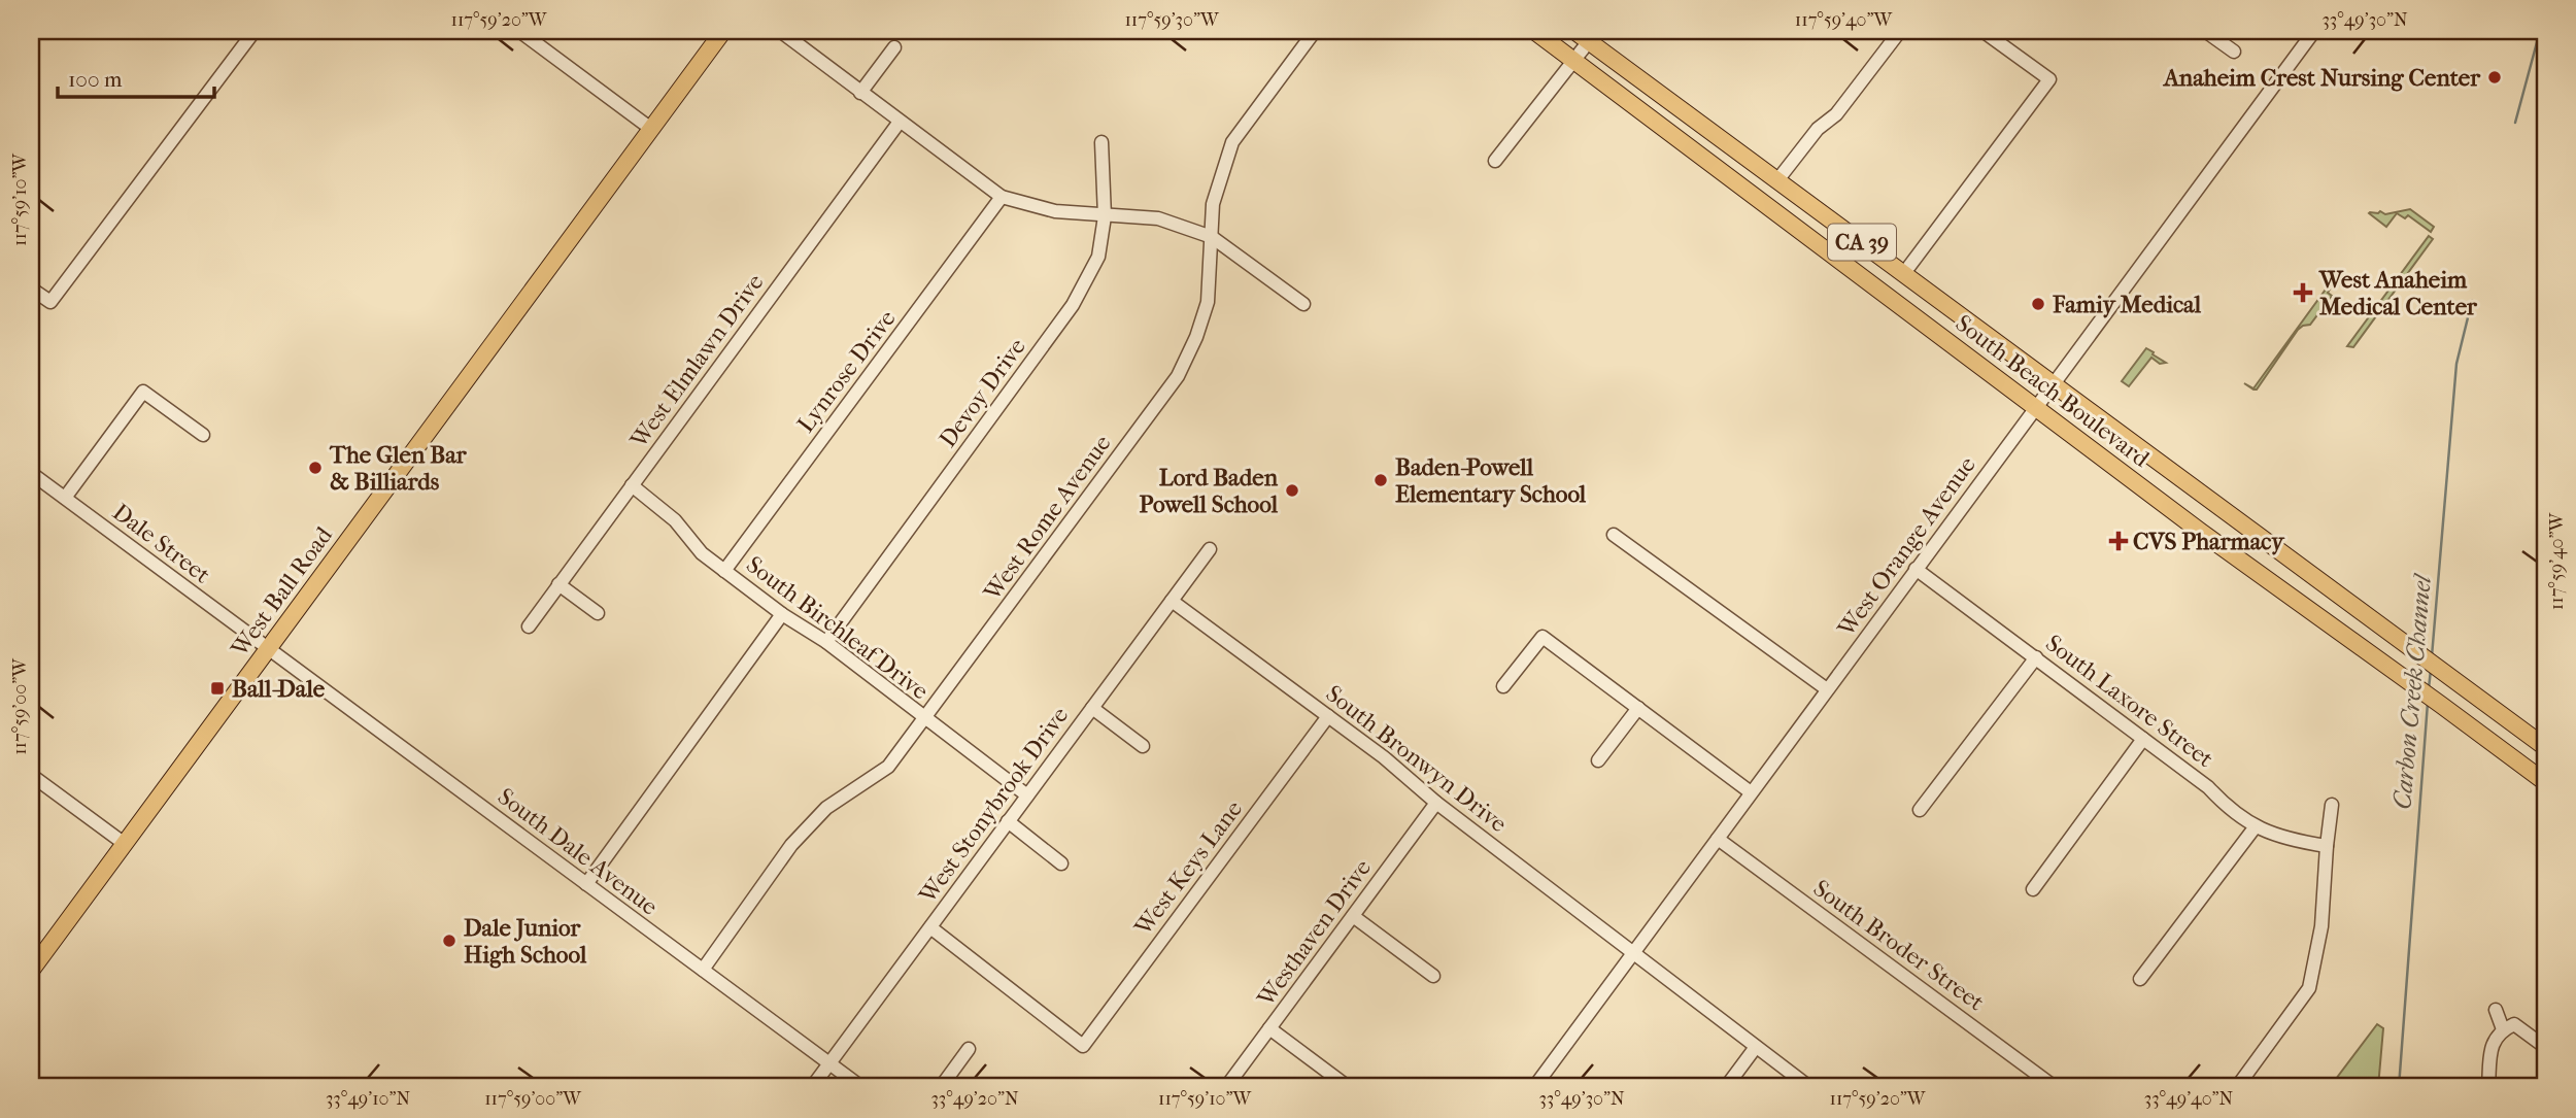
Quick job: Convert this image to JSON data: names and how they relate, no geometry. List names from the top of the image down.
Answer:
{
  "streets": {
    "main road": ["CA 39", "South Beach Boulevard", "West Ball Road"],
    "street": [
      "West Elmlawn Drive",
      "Lynrose Drive",
      "Devoy Drive",
      "West Rome Avenue",
      "Dale Street",
      "West Orange Avenue",
      "South Birchleaf Drive",
      "South Laxore Street",
      "South Bronwyn Drive",
      "West Stonybrook Drive",
      "South Dale Avenue",
      "West Keys Lane",
      "Westhaven Drive",
      "South Broder Street"
    ]
  },
  "crossings": [
    ["West Elmlawn Drive", "South Birchleaf Drive"],
    ["Lynrose Drive", "South Birchleaf Drive"],
    ["South Beach Boulevard", "West Orange Avenue"],
    ["Devoy Drive", "South Birchleaf Drive"],
    ["West Rome Avenue", "South Birchleaf Drive"],
    ["West Rome Avenue", "South Dale Avenue"],
    ["Dale Street", "West Ball Road"],
    ["Dale Street", "South Dale Avenue"],
    ["West Orange Avenue", "South Laxore Street"],
    ["West Orange Avenue", "South Bronwyn Drive"],
    ["West Orange Avenue", "South Broder Street"],
    ["West Ball Road", "South Dale Avenue"],
    ["South Birchleaf Drive", "West Stonybrook Drive"],
    ["South Bronwyn Drive", "West Stonybrook Drive"],
    ["South Bronwyn Drive", "West Keys Lane"],
    ["South Bronwyn Drive", "Westhaven Drive"],
    ["West Stonybrook Drive", "South Dale Avenue"],
    ["West Stonybrook Drive", "West Keys Lane"]
  ],
  "water": ["Carbon Creek Channel"],
  "places": {
    "other": [
      "Anaheim Crest Nursing Center",
      "Famiy Medical",
      "The Glen Bar & Billiards",
      "Baden-Powell Elementary School",
      "Lord Baden Powell School",
      "Dale Junior High School"
    ],
    "health": ["West Anaheim Medical Center", "CVS Pharmacy"],
    "transit": ["Ball-Dale"]
  },
  "scale_bar": "100 m",
  "coordinates": [
    "117°59'20\"W",
    "117°59'30\"W",
    "117°59'40\"W",
    "33°49'30\"N",
    "117°59'10\"W",
    "117°59'00\"W",
    "33°49'10\"N",
    "33°49'20\"N",
    "33°49'40\"N"
  ]
}
